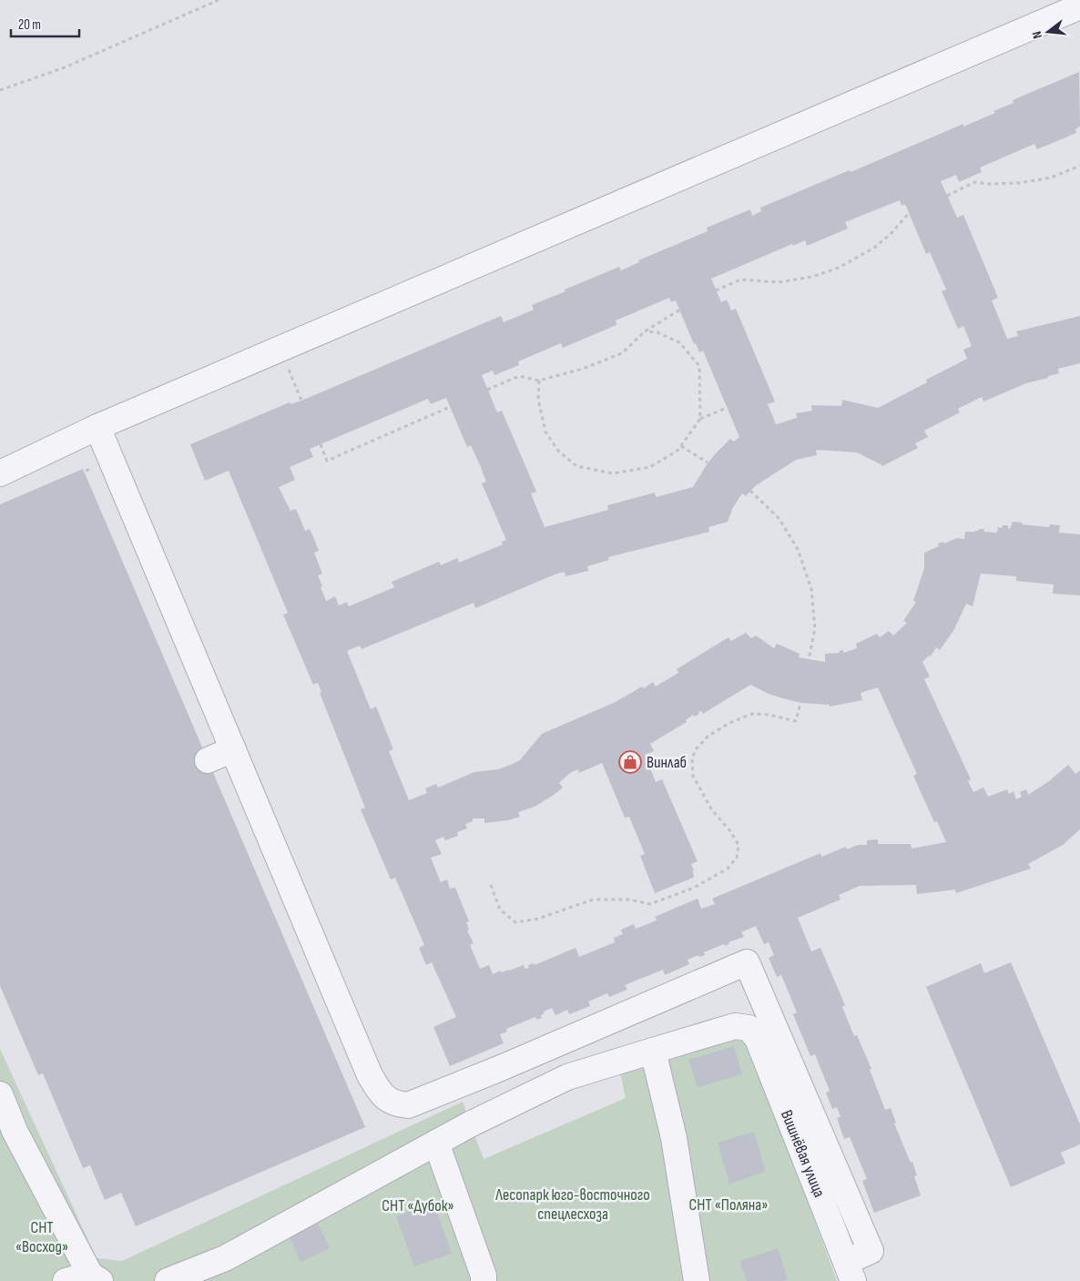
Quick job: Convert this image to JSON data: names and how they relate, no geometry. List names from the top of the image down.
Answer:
{
  "streets": {
    "street": ["Вишнёвая улица"]
  },
  "parks": [
    "Лесопарк юго-восточного спецлесхоза",
    "СНТ «Поляна»",
    "СНТ «Дубок»",
    "СНТ «Восход»"
  ],
  "places": {
    "shop": ["Винлаб"]
  },
  "scale_bar": "20 m",
  "north": "left"
}
